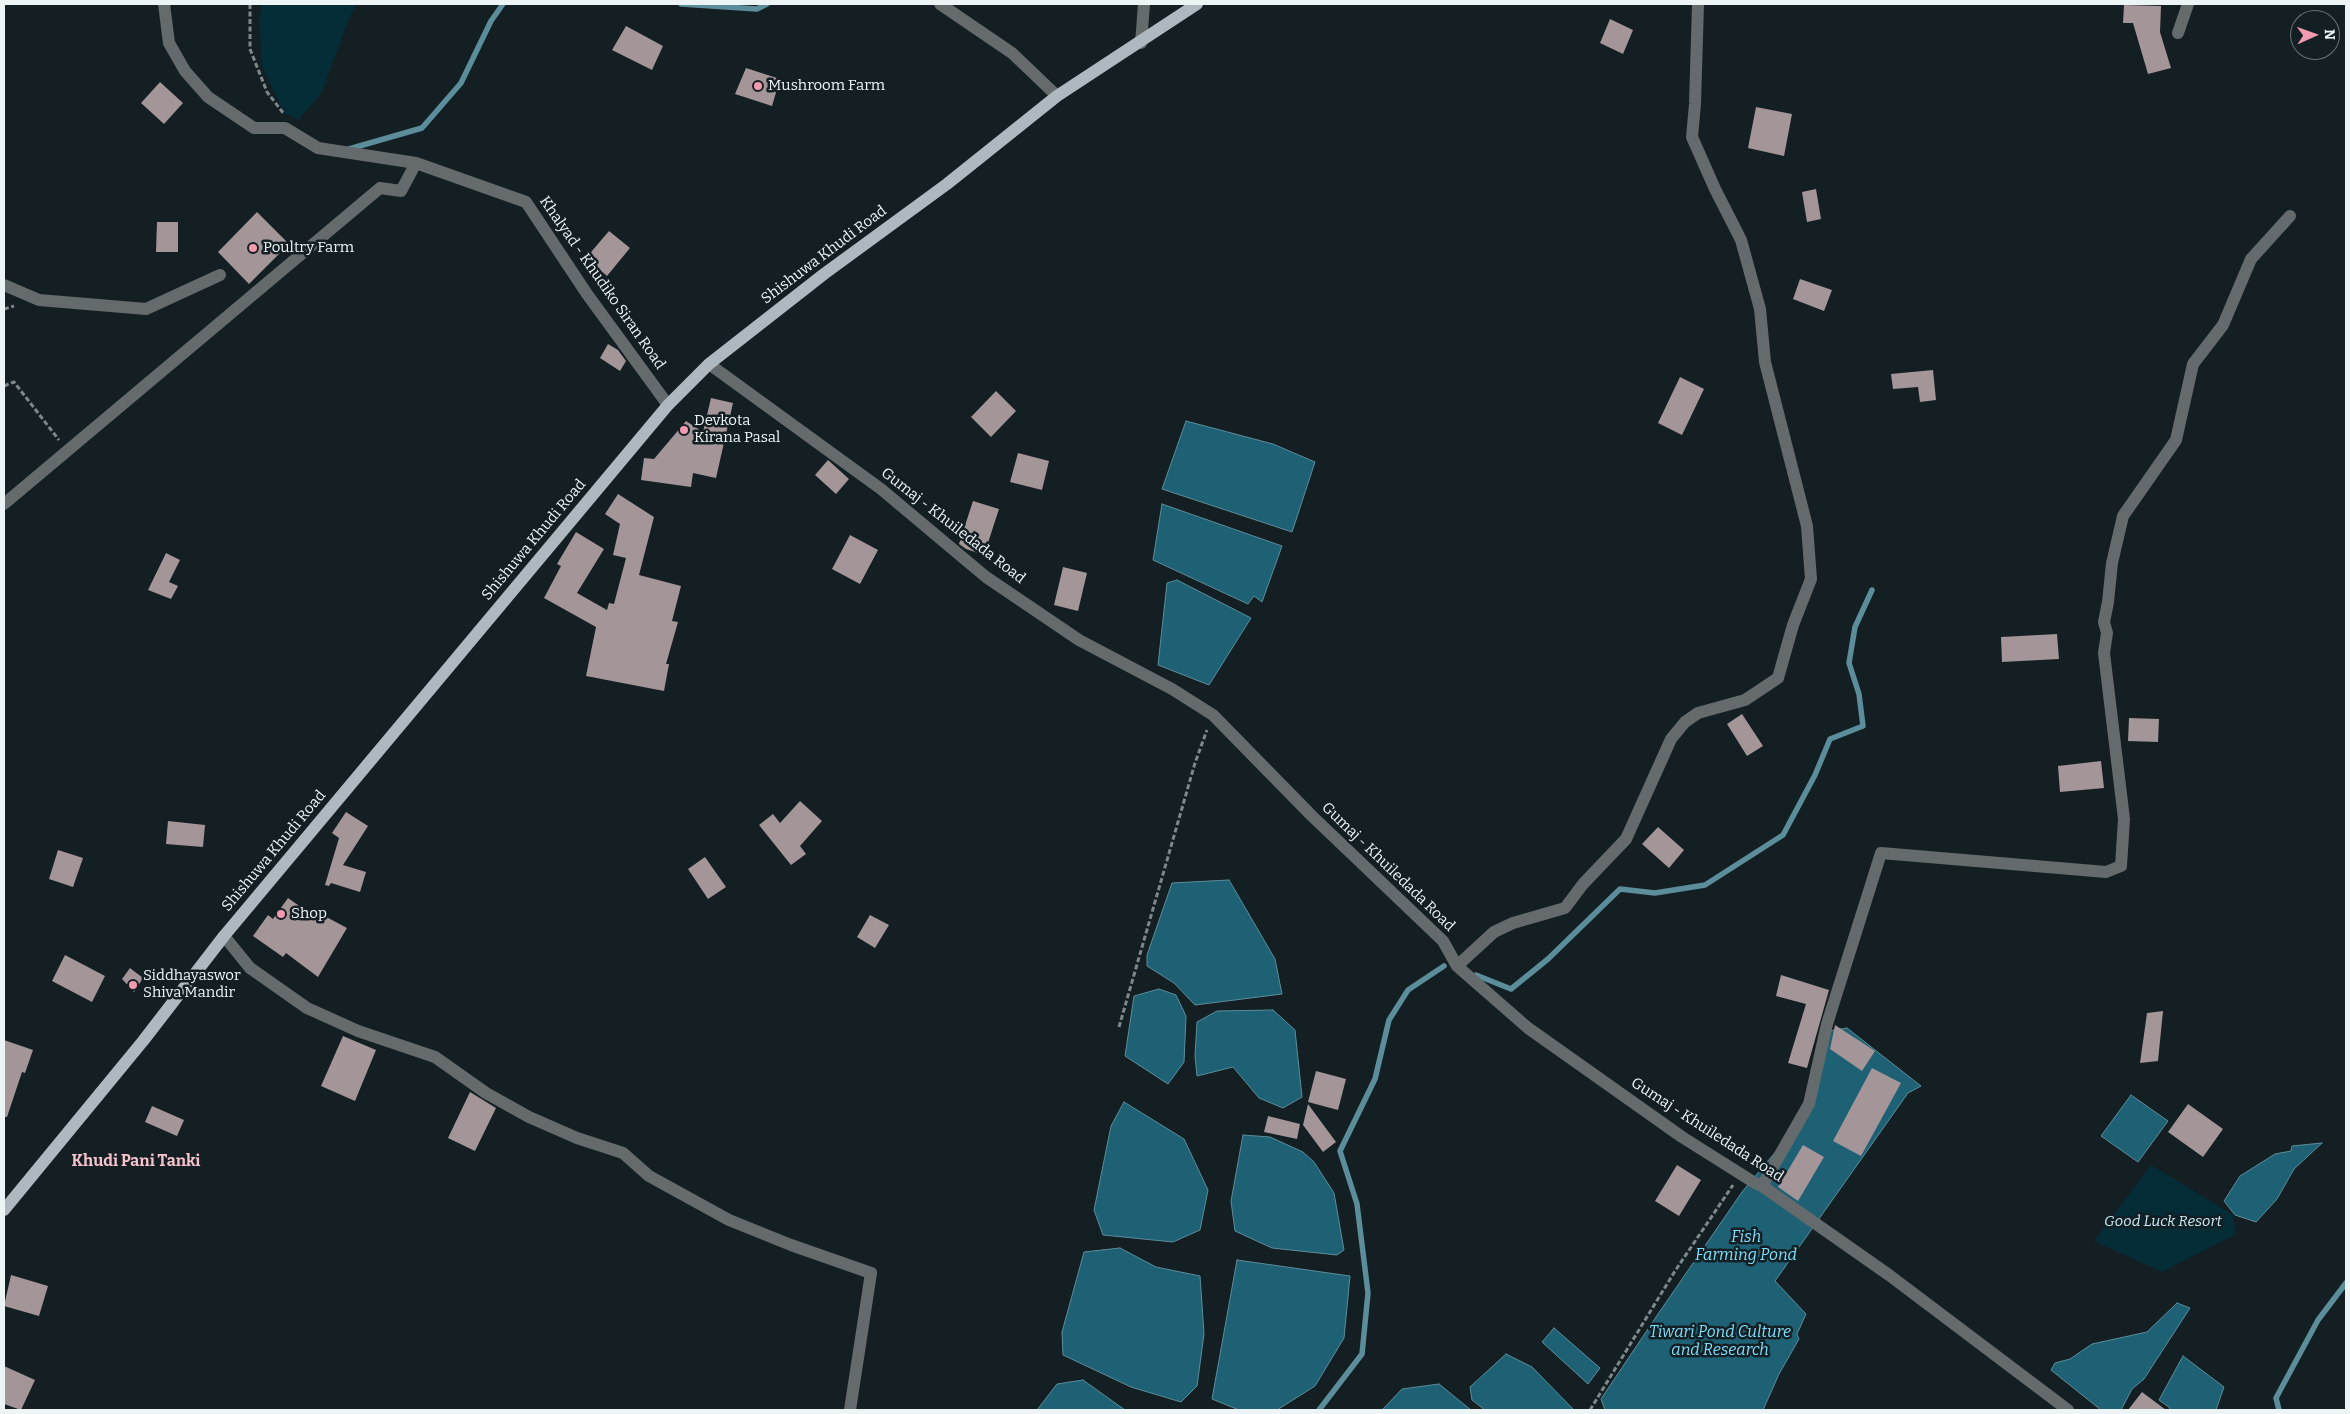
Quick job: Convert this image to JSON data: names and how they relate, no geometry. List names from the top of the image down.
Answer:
{
  "streets": {
    "main road": ["Shishuwa Khudi Road"],
    "street": ["Khalyad - Khudiko Siran Road", "Gumaj - Khuiledada Road"]
  },
  "crossings": [
    ["Shishuwa Khudi Road", "Khalyad - Khudiko Siran Road"],
    ["Shishuwa Khudi Road", "Gumaj - Khuiledada Road"]
  ],
  "districts": ["Khudi Pani Tanki"],
  "water": ["Fish Farming Pond", "Tiwari Pond Culture and Research"],
  "parks": ["Good Luck Resort"],
  "places": [
    "Mushroom Farm",
    "Poultry Farm",
    "Devkota Kirana Pasal",
    "Shop",
    "Siddhayaswor Shiva Mandir"
  ],
  "north": "right"
}
